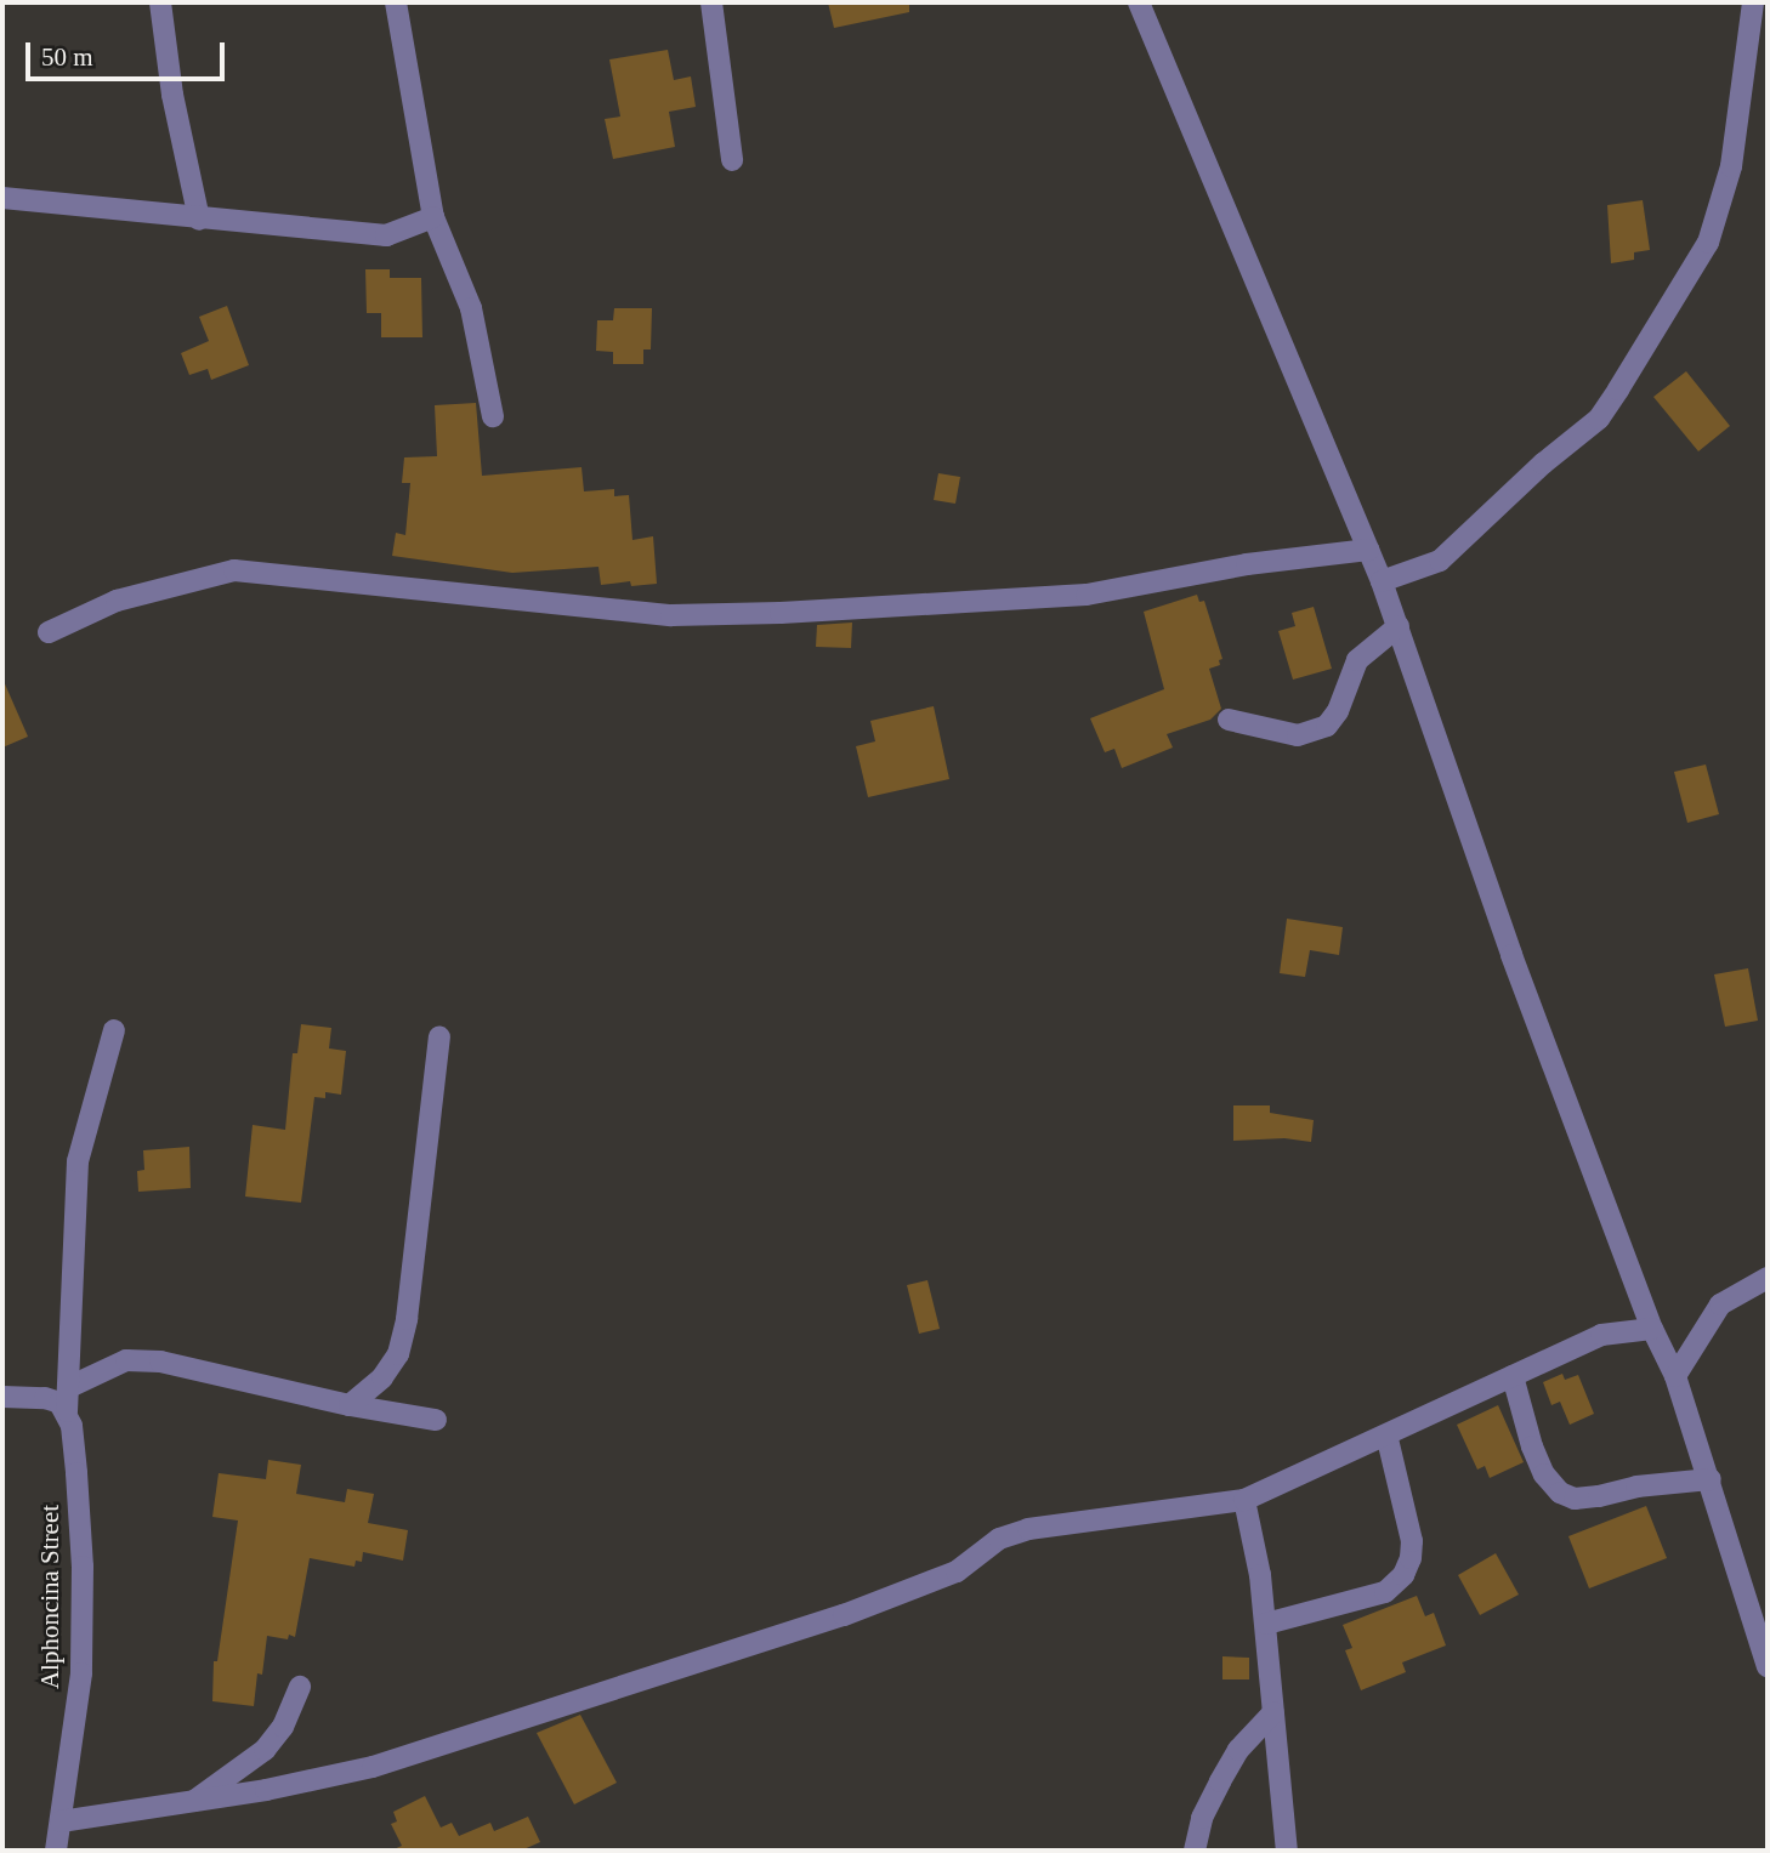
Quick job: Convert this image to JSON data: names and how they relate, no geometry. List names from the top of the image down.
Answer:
{
  "streets": {
    "street": ["Alphoncina Street"]
  },
  "scale_bar": "50 m"
}
